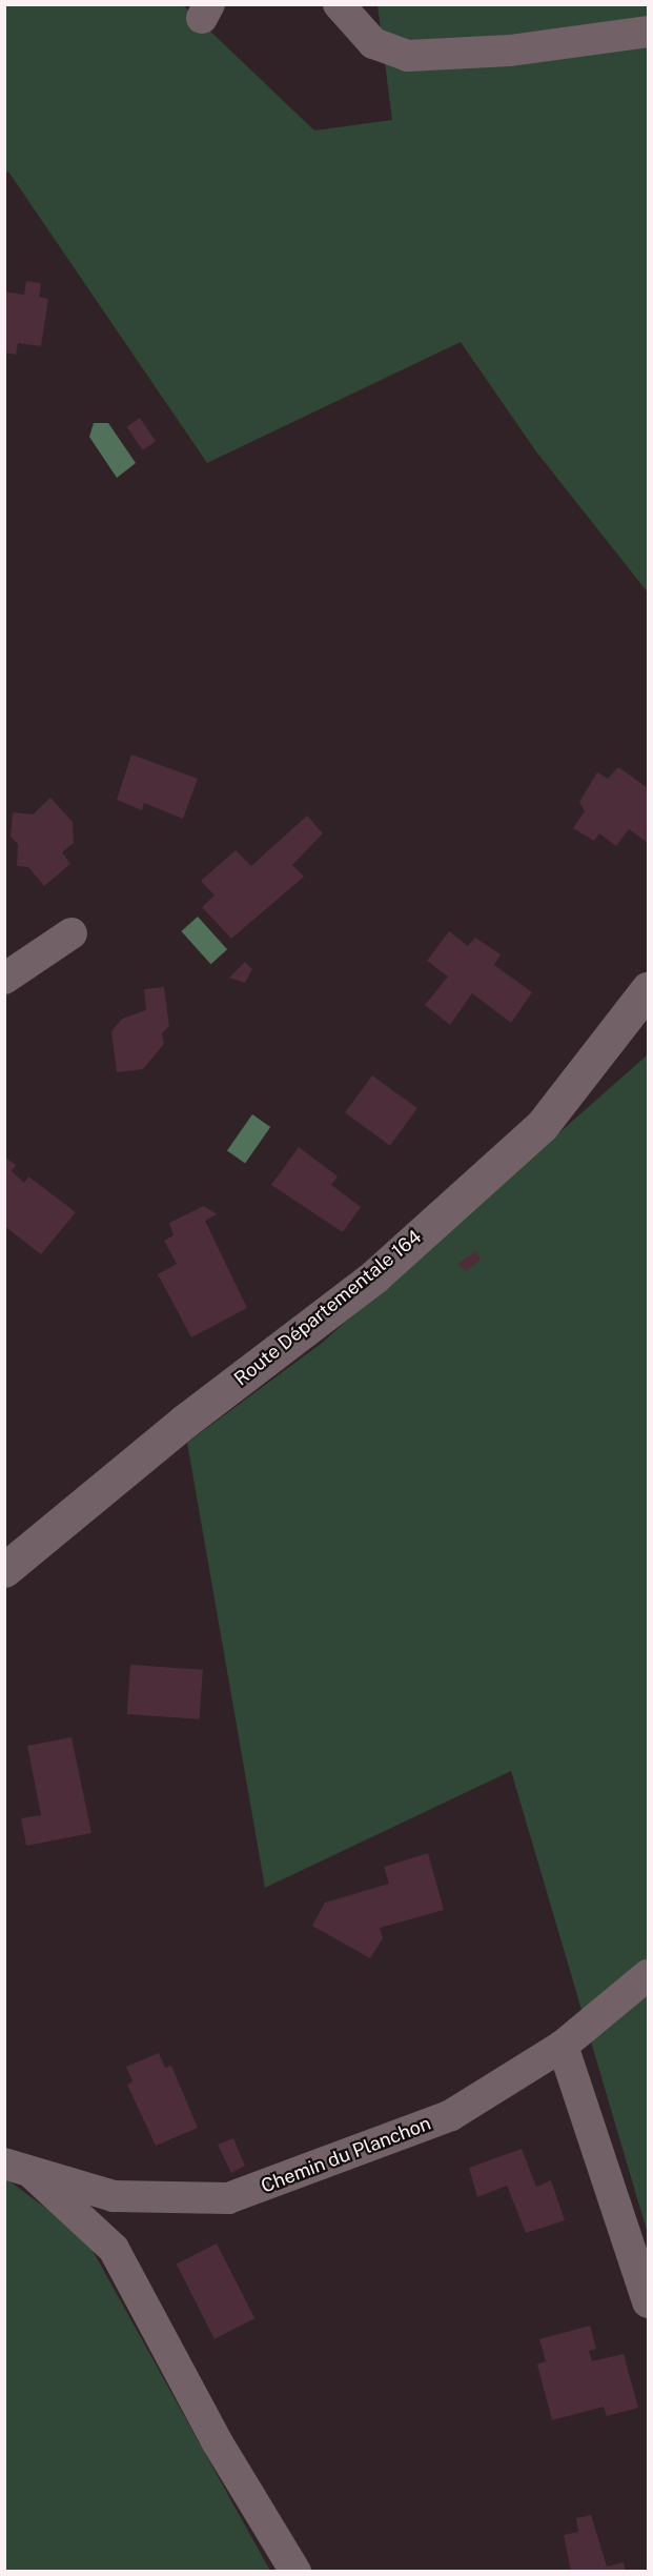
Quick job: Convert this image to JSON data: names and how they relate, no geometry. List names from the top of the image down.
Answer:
{
  "streets": {
    "street": ["Route Départementale 164", "Chemin du Planchon"]
  }
}
